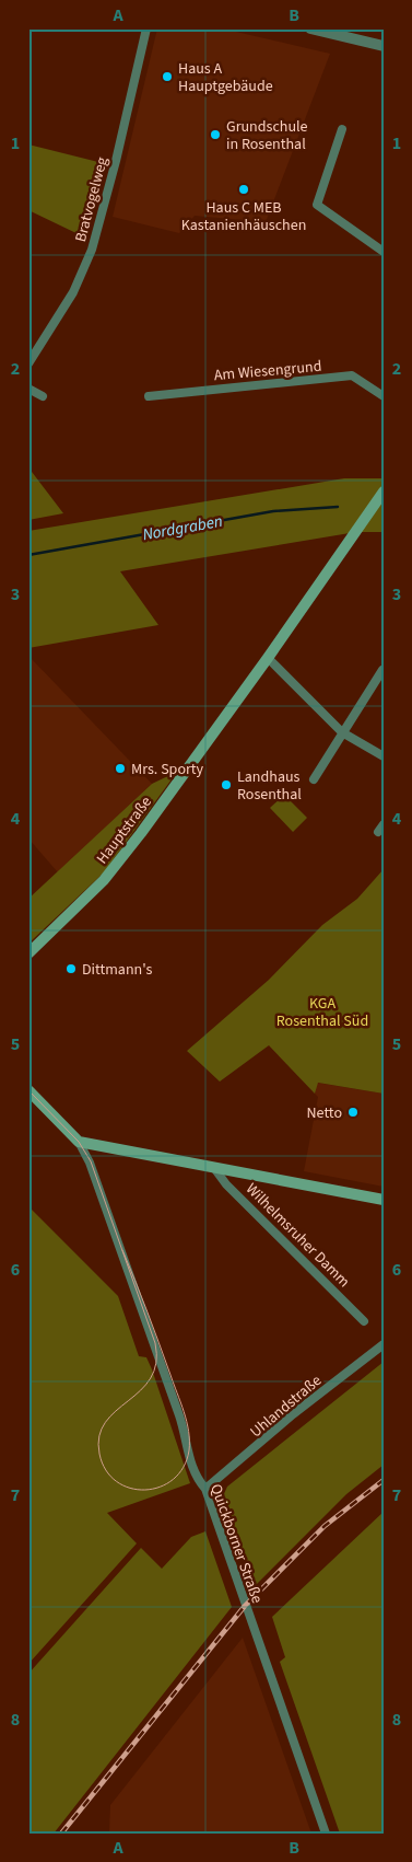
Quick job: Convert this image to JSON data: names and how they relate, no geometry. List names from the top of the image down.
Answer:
{
  "streets": {
    "main road": ["Hauptstraße", "Wilhelmsruher Damm"],
    "street": [
      "Bratvogelweg",
      "Am Wiesengrund",
      "Uhlandstraße",
      "Quickborner Straße"
    ]
  },
  "crossings": [
    ["Wilhelmsruher Damm", "Quickborner Straße"],
    ["Uhlandstraße", "Quickborner Straße"]
  ],
  "water": ["Nordgraben"],
  "parks": ["KGA Rosenthal Süd"],
  "places": [
    "Haus A Hauptgebäude",
    "Grundschule in Rosenthal",
    "Haus C MEB Kastanienhäuschen",
    "Mrs. Sporty",
    "Landhaus Rosenthal",
    "Dittmann's",
    "Netto"
  ],
  "grid": {
    "columns": ["A", "B"],
    "rows": [
      "1",
      "2",
      "3",
      "4",
      "5",
      "6",
      "7",
      "8"
    ]
  }
}
